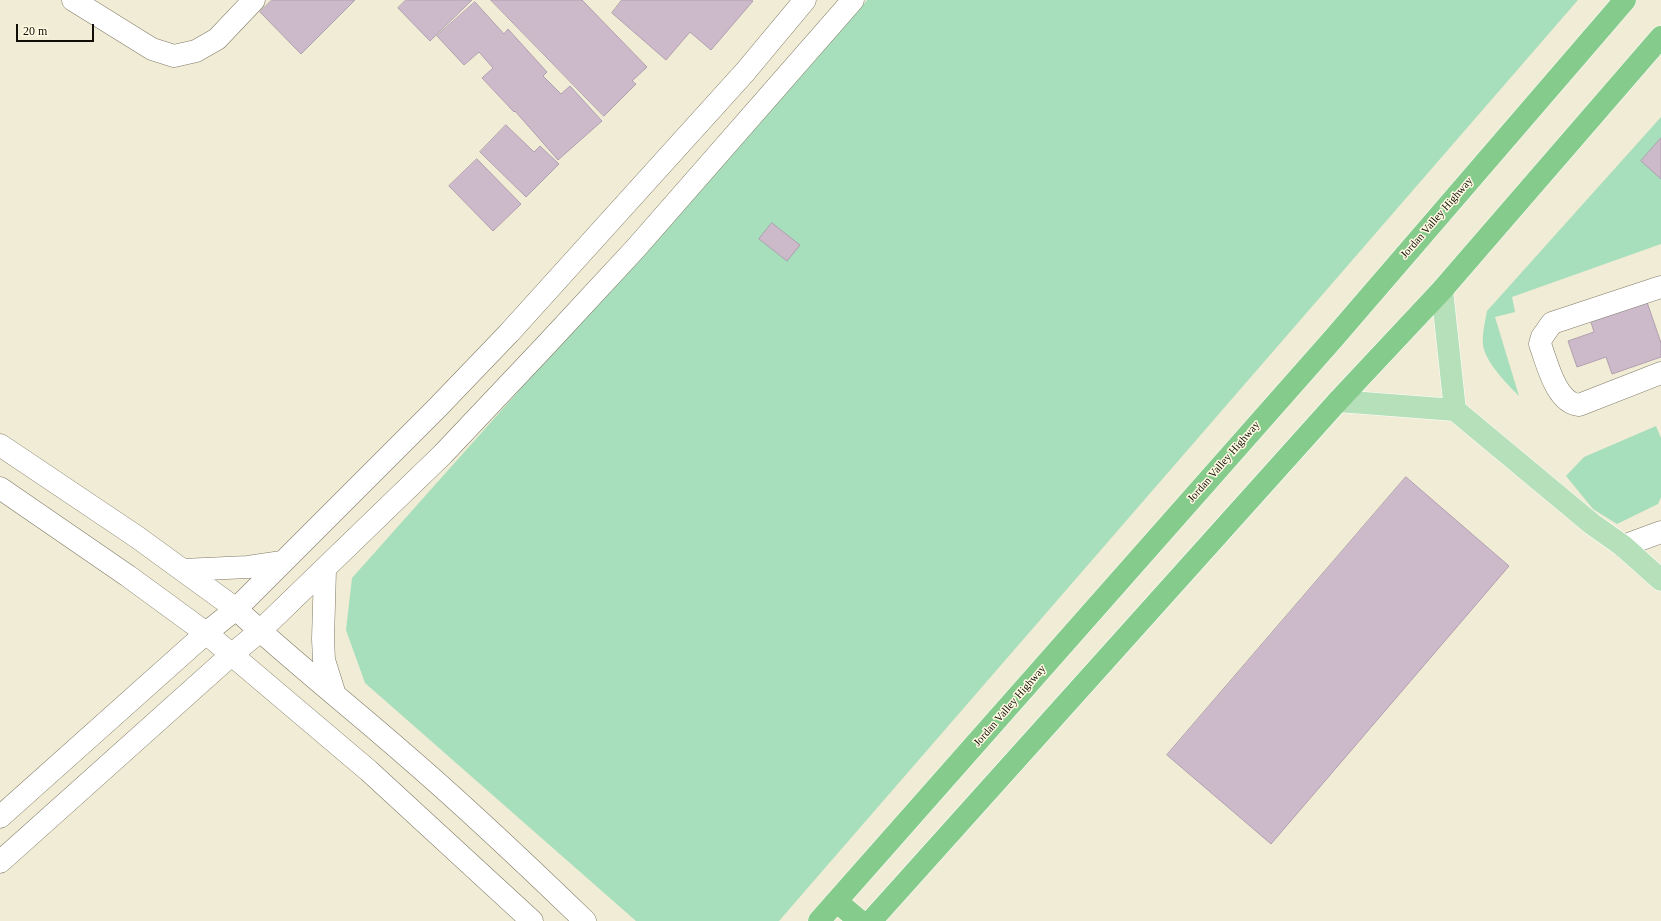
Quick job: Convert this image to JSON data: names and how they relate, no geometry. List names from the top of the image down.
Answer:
{
  "streets": {
    "highway": ["Jordan Valley Highway"]
  },
  "scale_bar": "20 m"
}
